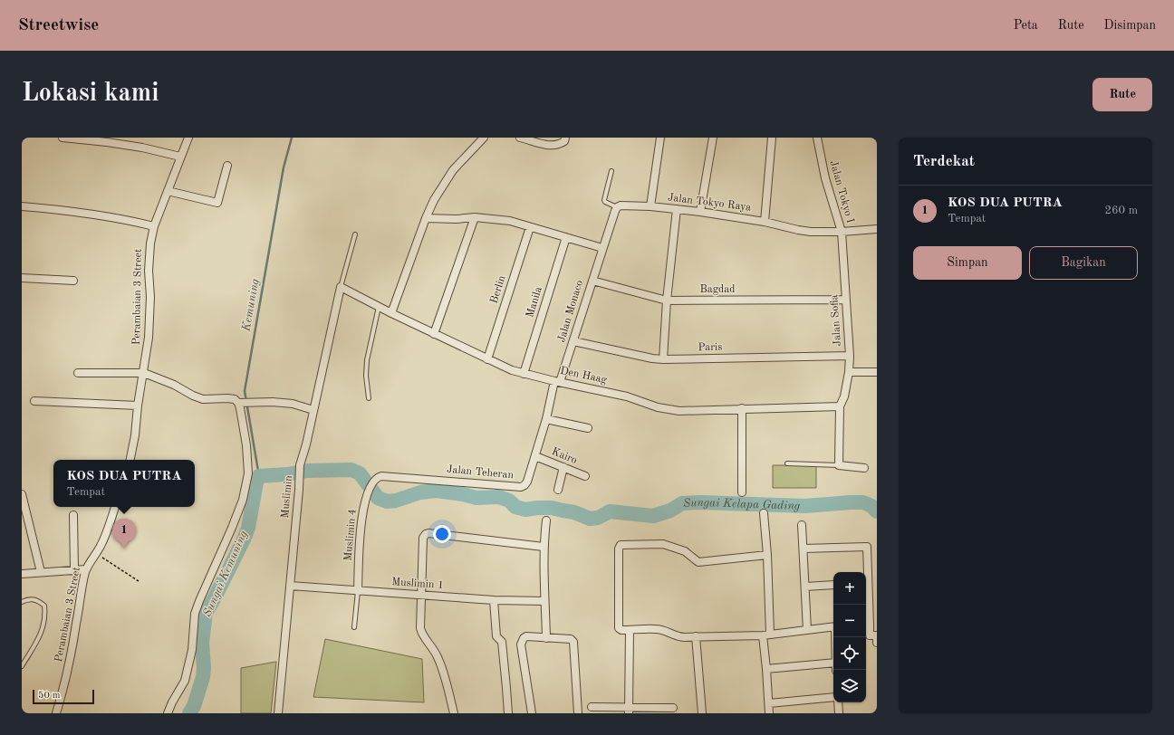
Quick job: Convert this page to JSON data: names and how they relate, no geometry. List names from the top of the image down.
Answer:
{
  "streets": {
    "street": [
      "Jalan Tokyo I",
      "Jalan Tokyo Raya",
      "Berlin",
      "Bagdad",
      "Perambaian 3 Street",
      "Manila",
      "Jalan Monaco",
      "Jalan Sofia",
      "Paris",
      "Den Haag",
      "Kairo",
      "Jalan Teheran",
      "Muslimin",
      "Muslimin 4",
      "Muslimin 1"
    ]
  },
  "crossings": [
    ["Jalan Tokyo I", "Jalan Tokyo Raya"],
    ["Jalan Tokyo I", "Jalan Sofia"],
    ["Jalan Tokyo Raya", "Jalan Sofia"],
    ["Berlin", "Den Haag"],
    ["Bagdad", "Jalan Monaco"],
    ["Bagdad", "Jalan Sofia"],
    ["Manila", "Den Haag"],
    ["Jalan Monaco", "Paris"],
    ["Jalan Monaco", "Den Haag"],
    ["Jalan Monaco", "Jalan Teheran"],
    ["Jalan Sofia", "Paris"],
    ["Jalan Sofia", "Den Haag"],
    ["Den Haag", "Jalan Teheran"],
    ["Den Haag", "Muslimin"],
    ["Kairo", "Jalan Teheran"],
    ["Jalan Teheran", "Muslimin 4"],
    ["Muslimin", "Muslimin 1"],
    ["Muslimin 4", "Muslimin 1"]
  ],
  "water": ["Kemuning", "Sungai Kelapa Gading", "Sungai Kemuning"],
  "scale_bar": "50 m",
  "page": {
    "header": "Streetwise",
    "nav": ["Peta", "Rute", "Disimpan"],
    "buttons": [
      "Rute",
      ["Simpan", "Bagikan"]
    ],
    "title": "Lokasi kami",
    "heading": "Terdekat",
    "list": [
      {
        "mark": "1",
        "name": "KOS DUA PUTRA",
        "note": "Tempat",
        "value": "260 m"
      }
    ],
    "popup": ["KOS DUA PUTRA", "Tempat"],
    "pins": "1",
    "map_buttons": ["+", "−"],
    "scale": "50 m"
  }
}
